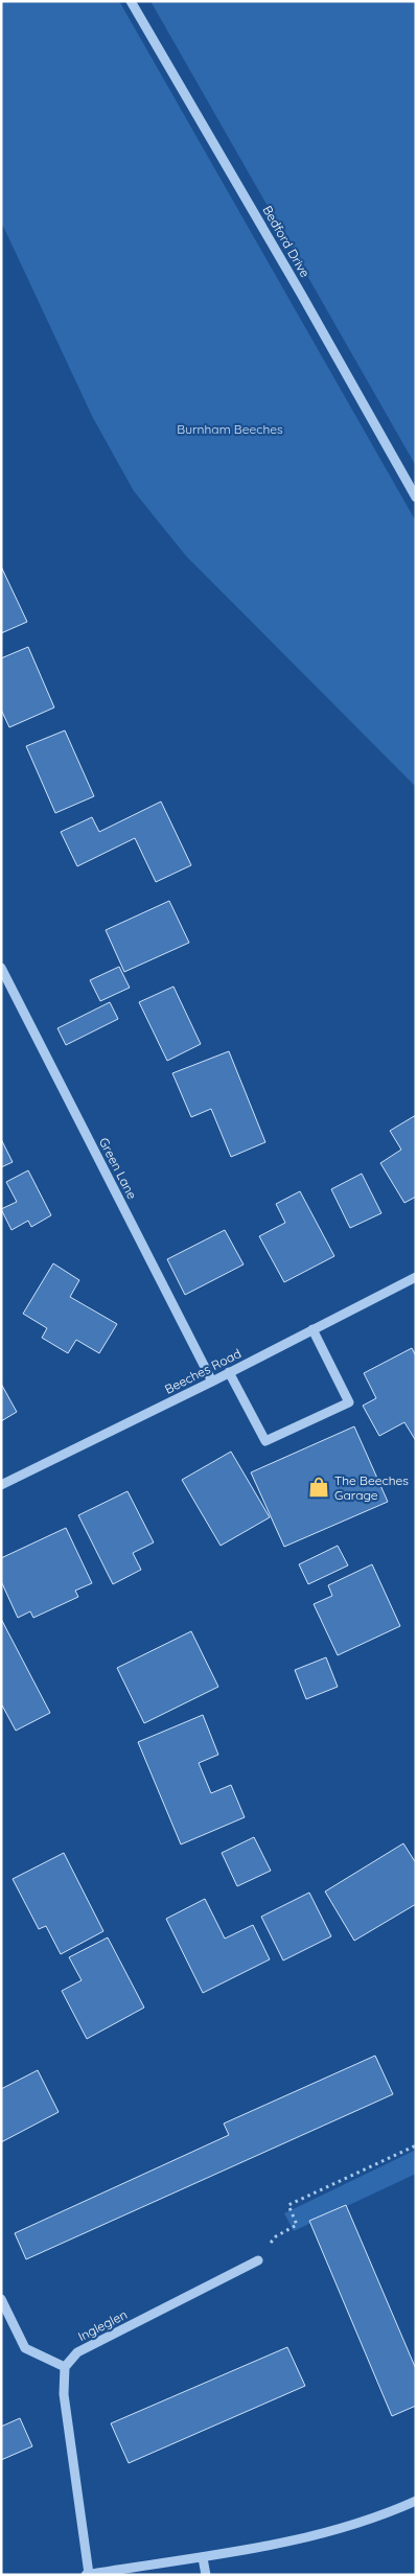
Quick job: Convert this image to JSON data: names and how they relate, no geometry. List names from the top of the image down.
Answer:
{
  "streets": {
    "street": [
      "Bedford Drive",
      "Green Lane",
      "Beeches Road",
      "Ingleglen"
    ]
  },
  "crossings": [
    ["Green Lane", "Beeches Road"]
  ],
  "parks": ["Burnham Beeches"],
  "places": {
    "shop": ["The Beeches Garage"]
  }
}
